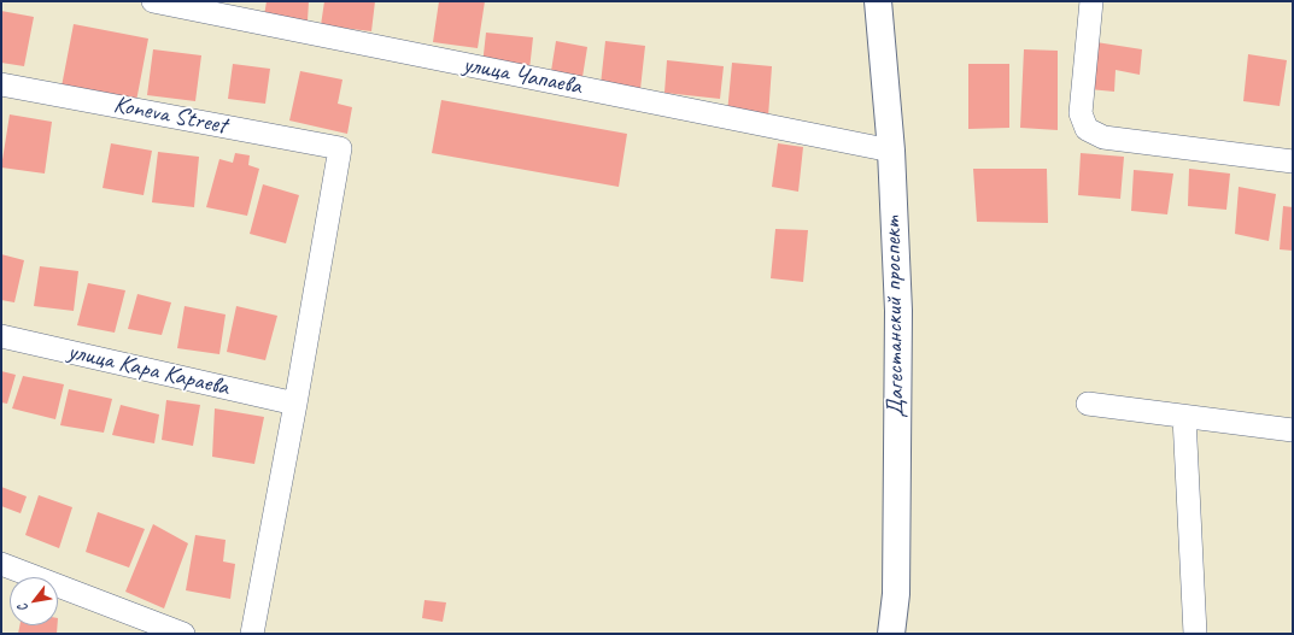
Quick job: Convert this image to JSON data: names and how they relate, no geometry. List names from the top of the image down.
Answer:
{
  "streets": {
    "highway": ["Дагестанский проспект"],
    "street": ["улица Чапаева", "Koneva Street", "улица Кара Караева"]
  },
  "crossings": [
    ["улица Чапаева", "Дагестанский проспект"],
    ["Koneva Street", "улица Кара Караева"]
  ],
  "north": "bottom left"
}
